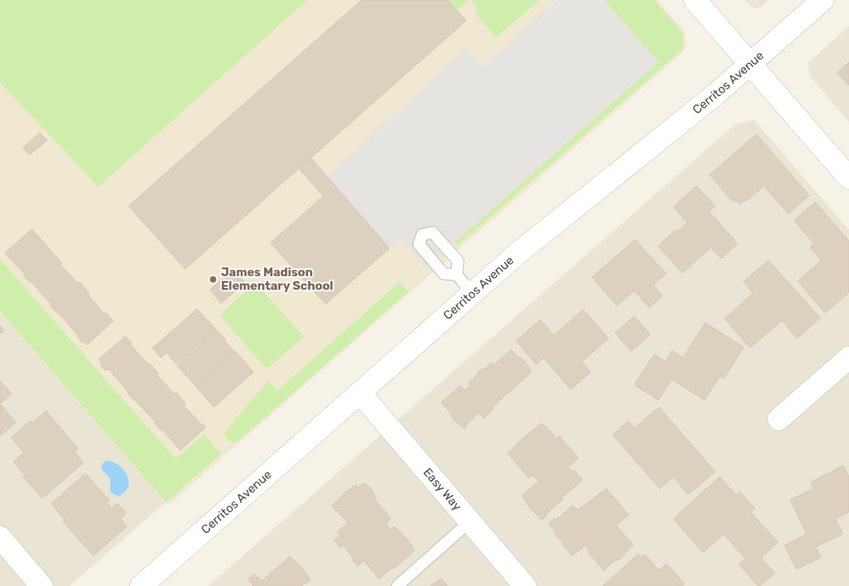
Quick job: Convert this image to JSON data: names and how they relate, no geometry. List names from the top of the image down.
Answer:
{
  "streets": {
    "street": ["Cerritos Avenue", "Easy Way"]
  },
  "crossings": [
    ["Cerritos Avenue", "Easy Way"]
  ],
  "places": ["James Madison Elementary School"]
}
